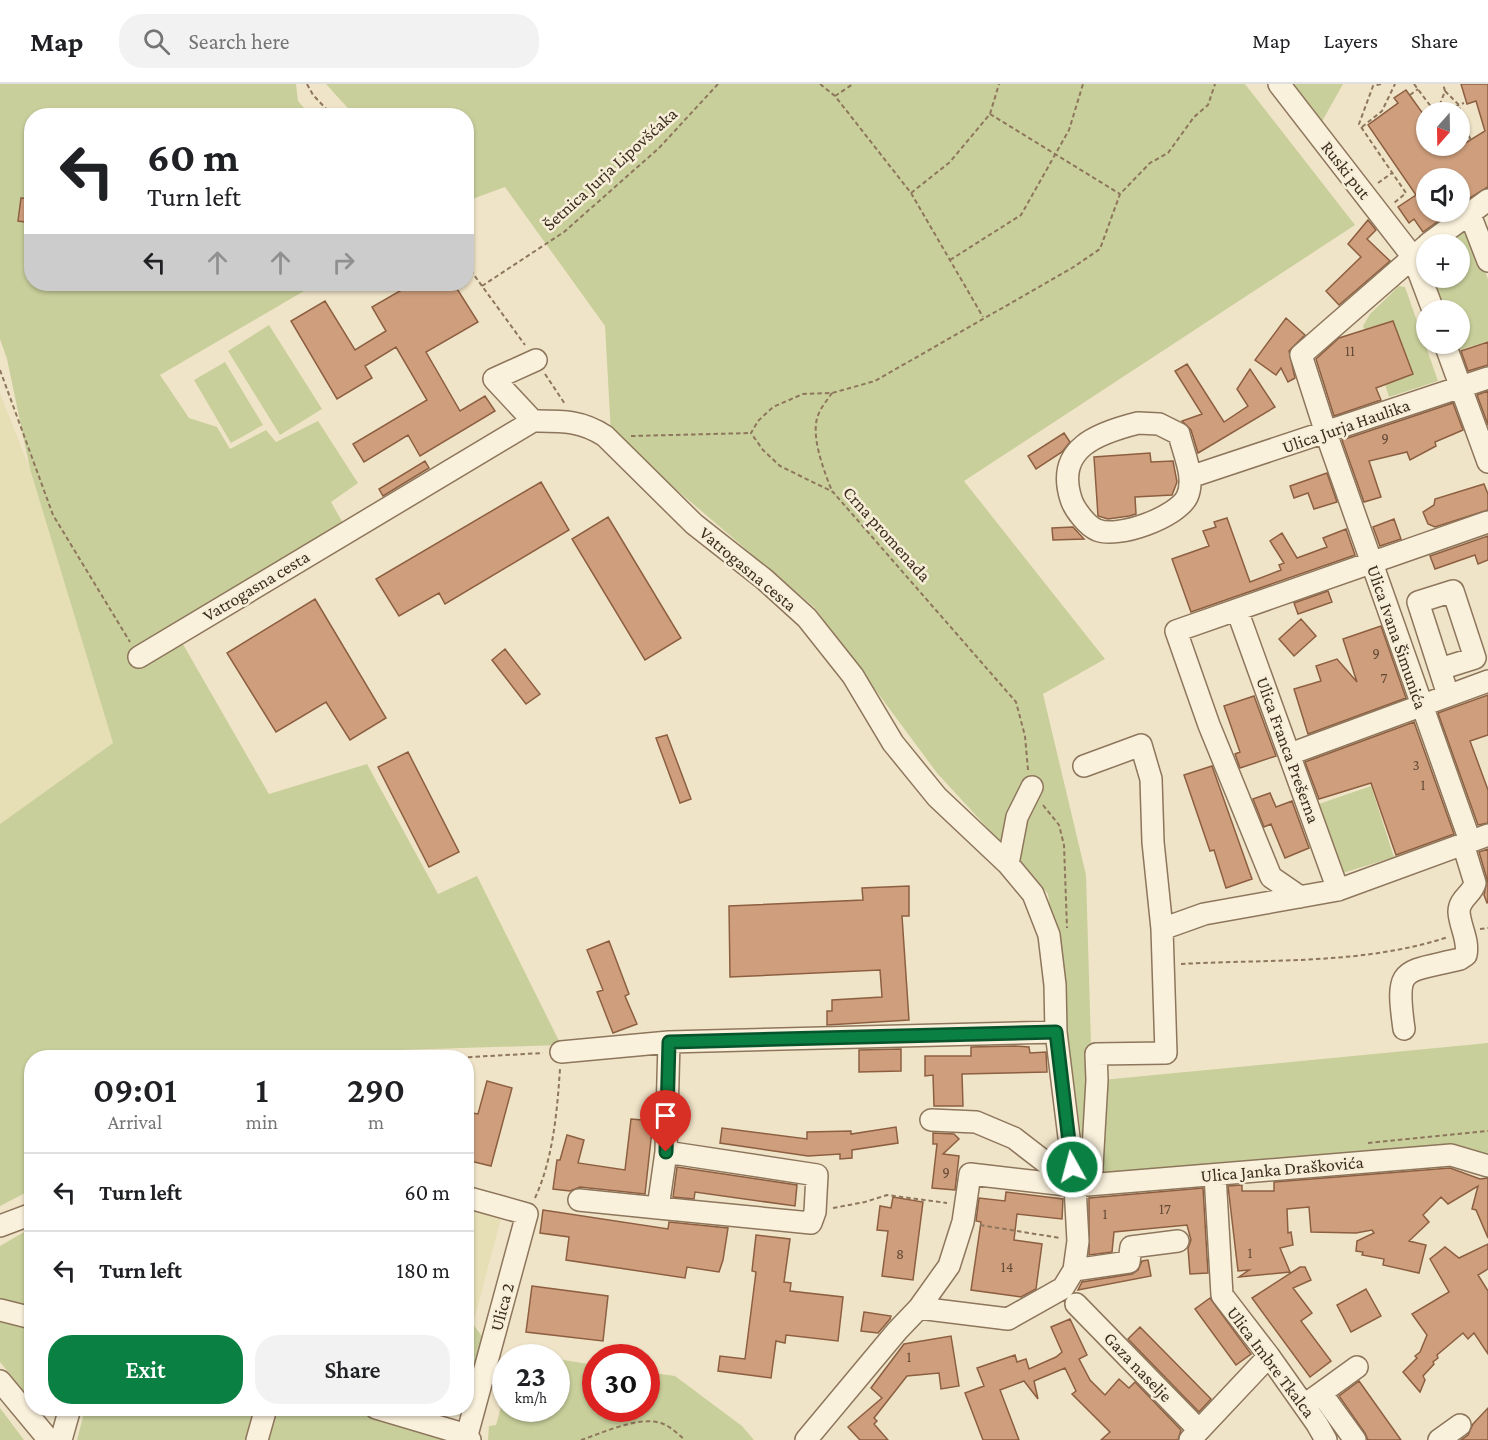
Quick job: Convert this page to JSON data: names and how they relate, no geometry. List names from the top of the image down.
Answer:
{
  "streets": {
    "street": [
      "Ruski put",
      "Ulica Jurja Haulika",
      "Vatrogasna cesta",
      "Ulica Ivana Šimunića",
      "Ulica Franca Prešerna",
      "Ulica Janka Draškovića",
      "Ulica 2",
      "Ulica Imbre Tkalca",
      "Gaza naselje"
    ],
    "path": ["Šetnica Jurja Lipovšćaka", "Crna promenada"]
  },
  "crossings": [
    ["Ulica Jurja Haulika", "Ulica Ivana Šimunića"],
    ["Vatrogasna cesta", "Ulica Janka Draškovića"],
    ["Ulica Janka Draškovića", "Ulica Imbre Tkalca"],
    ["Ulica Imbre Tkalca", "Gaza naselje"]
  ],
  "house_numbers": [
    "11",
    "9",
    "9",
    "7",
    "3",
    "1",
    "9",
    "17",
    "1",
    "1",
    "8",
    "14",
    "1"
  ],
  "north": "bottom",
  "page": {
    "header": "Map",
    "search": "Search here",
    "nav": ["Map", "Layers", "Share"],
    "map_buttons": ["+", "−"],
    "turn": ["60 m", "Turn left"],
    "eta": [
      "09:01",
      "Arrival",
      "1",
      "min",
      "290",
      "m"
    ],
    "list": [
      {
        "name": "Turn left",
        "value": "60 m"
      },
      {
        "name": "Turn left",
        "value": "180 m"
      }
    ],
    "buttons": ["Exit", "Share"],
    "speed": "23 km/h",
    "limit": "30"
  }
}
